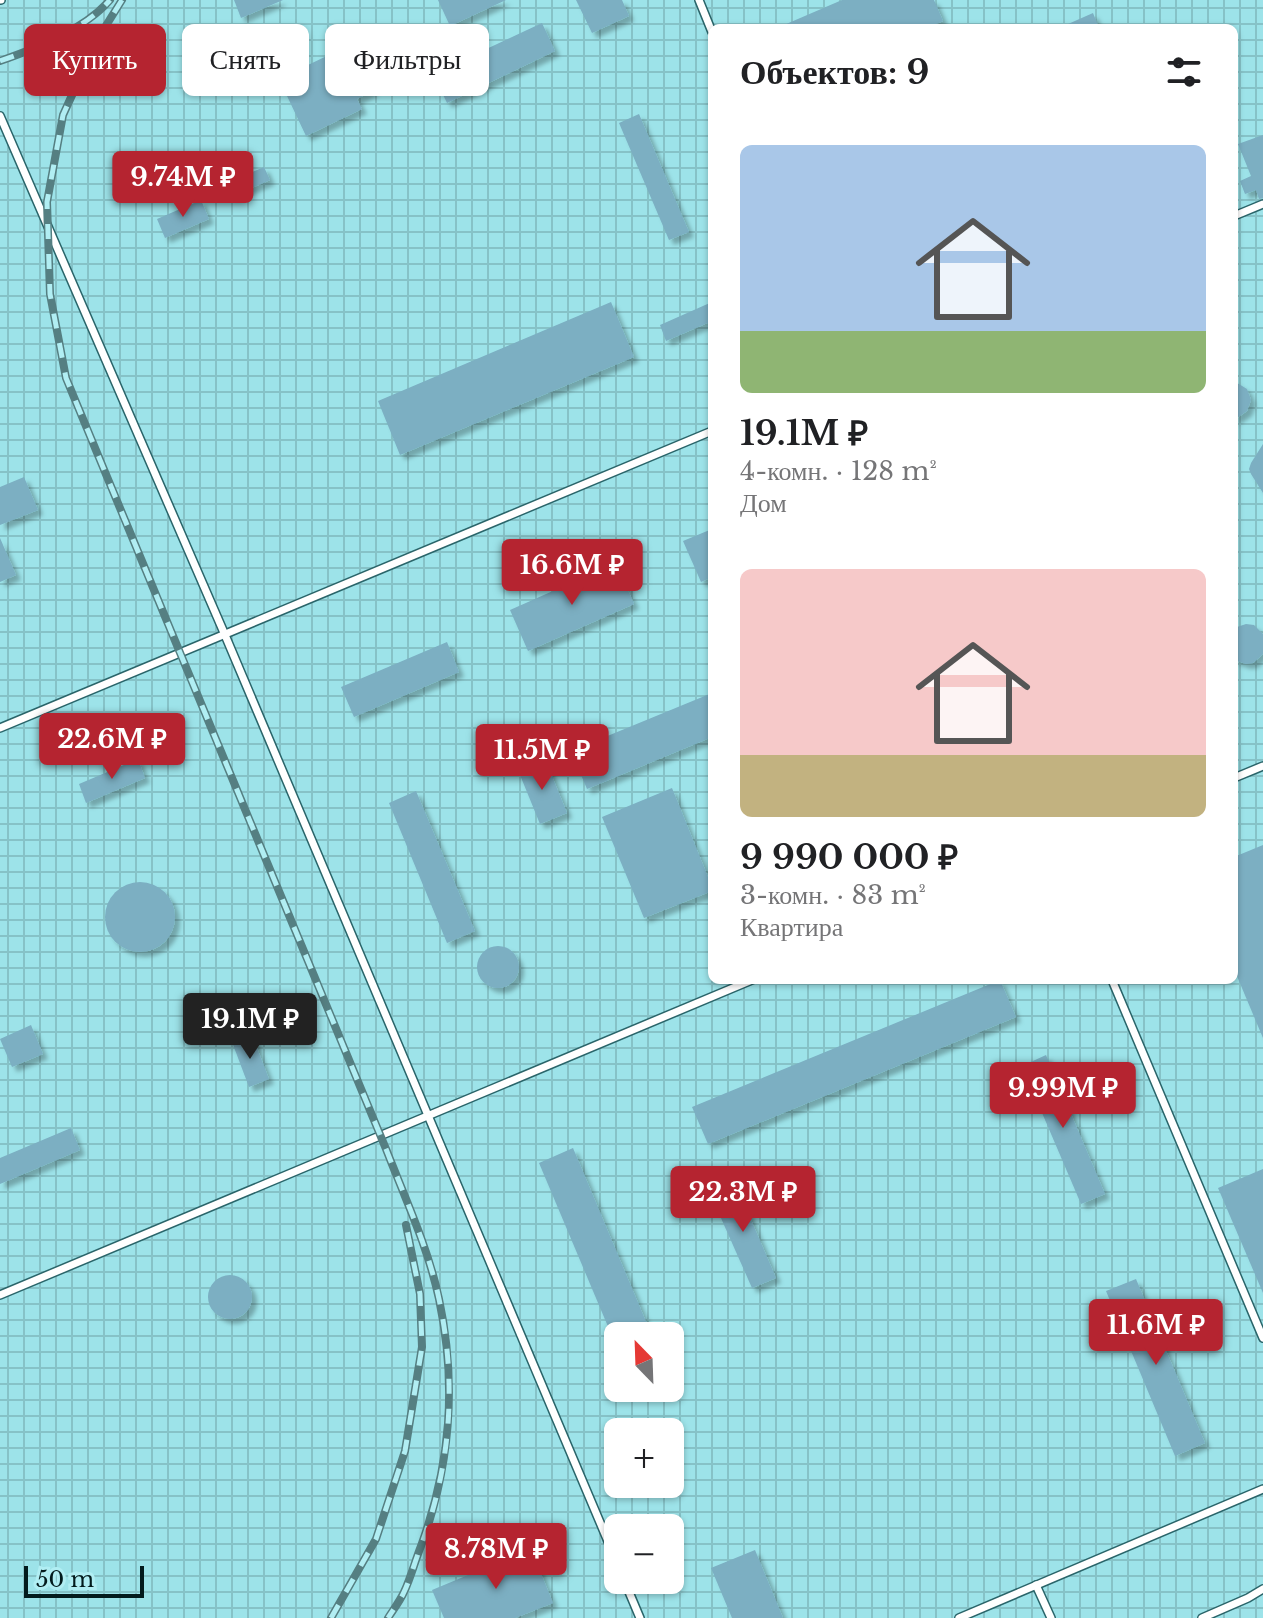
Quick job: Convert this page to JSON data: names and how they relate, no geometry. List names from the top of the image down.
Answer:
{
  "scale_bar": "50 m",
  "north": "top left",
  "page": {
    "chip": ["Купить", "Снять", "Фильтры"],
    "heading": "Объектов: 9",
    "list": [
      {
        "name": "19.1M ₽",
        "note": "4-комн. · 128 m² · Дом"
      },
      {
        "name": "9 990 000 ₽",
        "note": "3-комн. · 83 m² · Квартира"
      }
    ],
    "price": [
      "9.74M ₽",
      "16.6M ₽",
      "22.6M ₽",
      "11.5M ₽",
      "19.1M ₽",
      "9.99M ₽",
      "22.3M ₽",
      "11.6M ₽",
      "8.78M ₽"
    ],
    "map_buttons": ["+", "−"],
    "scale": "50 m"
  }
}
